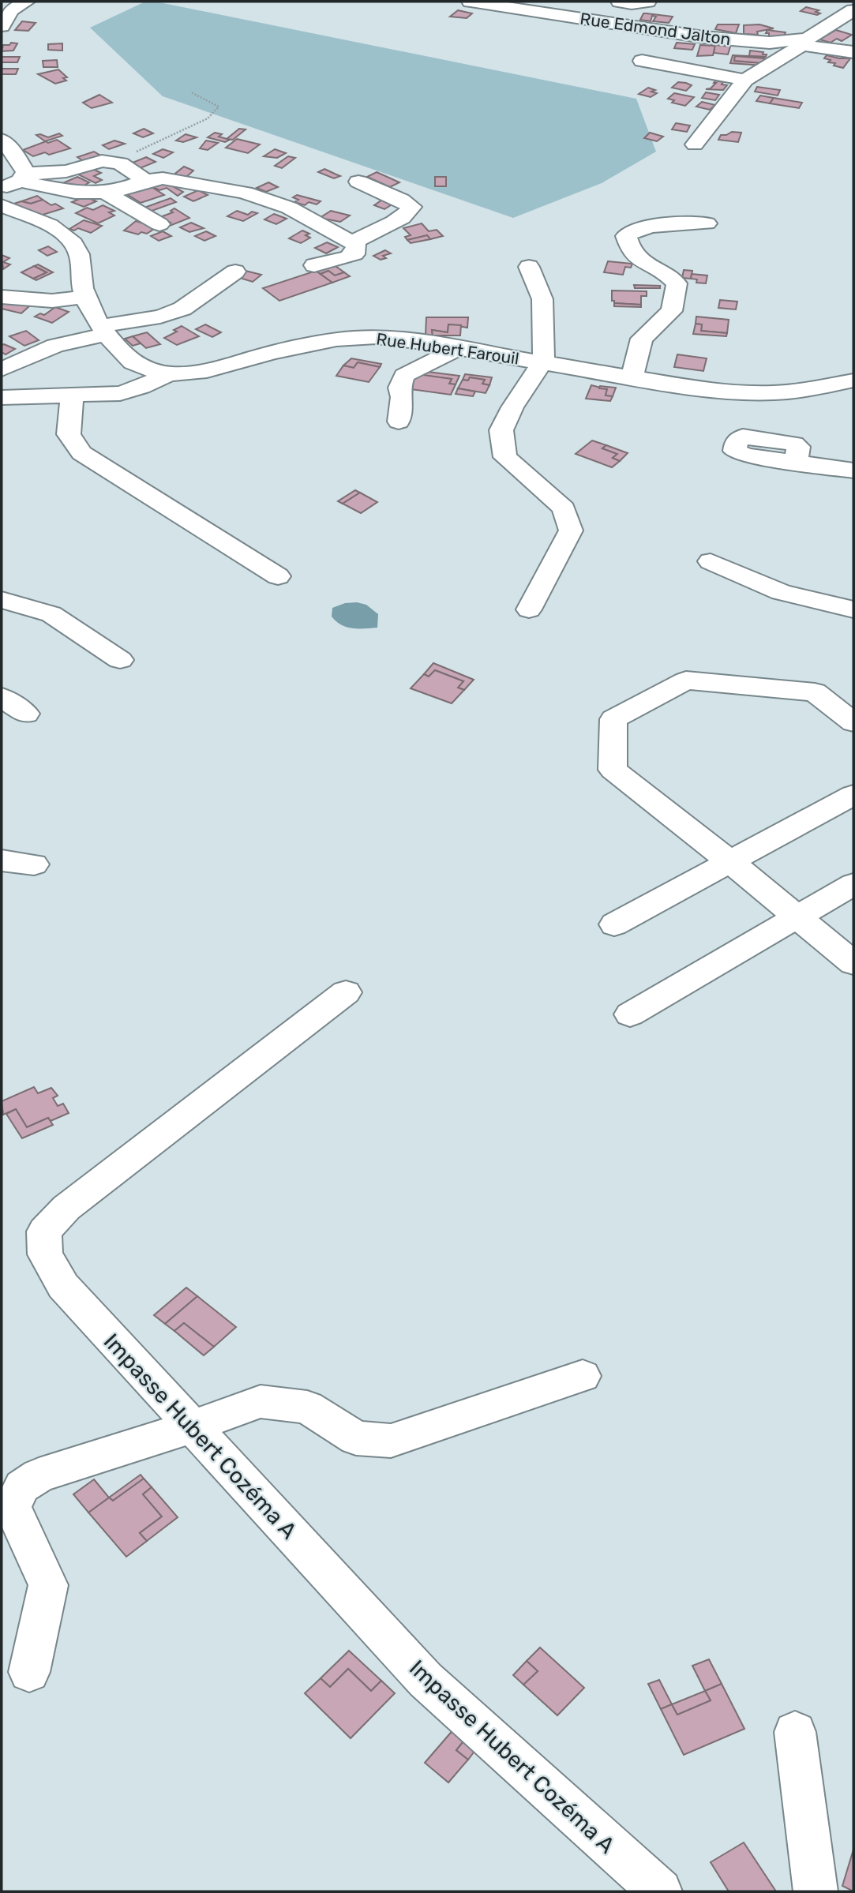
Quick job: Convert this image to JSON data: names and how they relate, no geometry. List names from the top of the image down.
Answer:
{
  "streets": {
    "street": ["Rue Edmond Jalton", "Rue Hubert Farouil", "Impasse Hubert Cozéma A"]
  }
}
